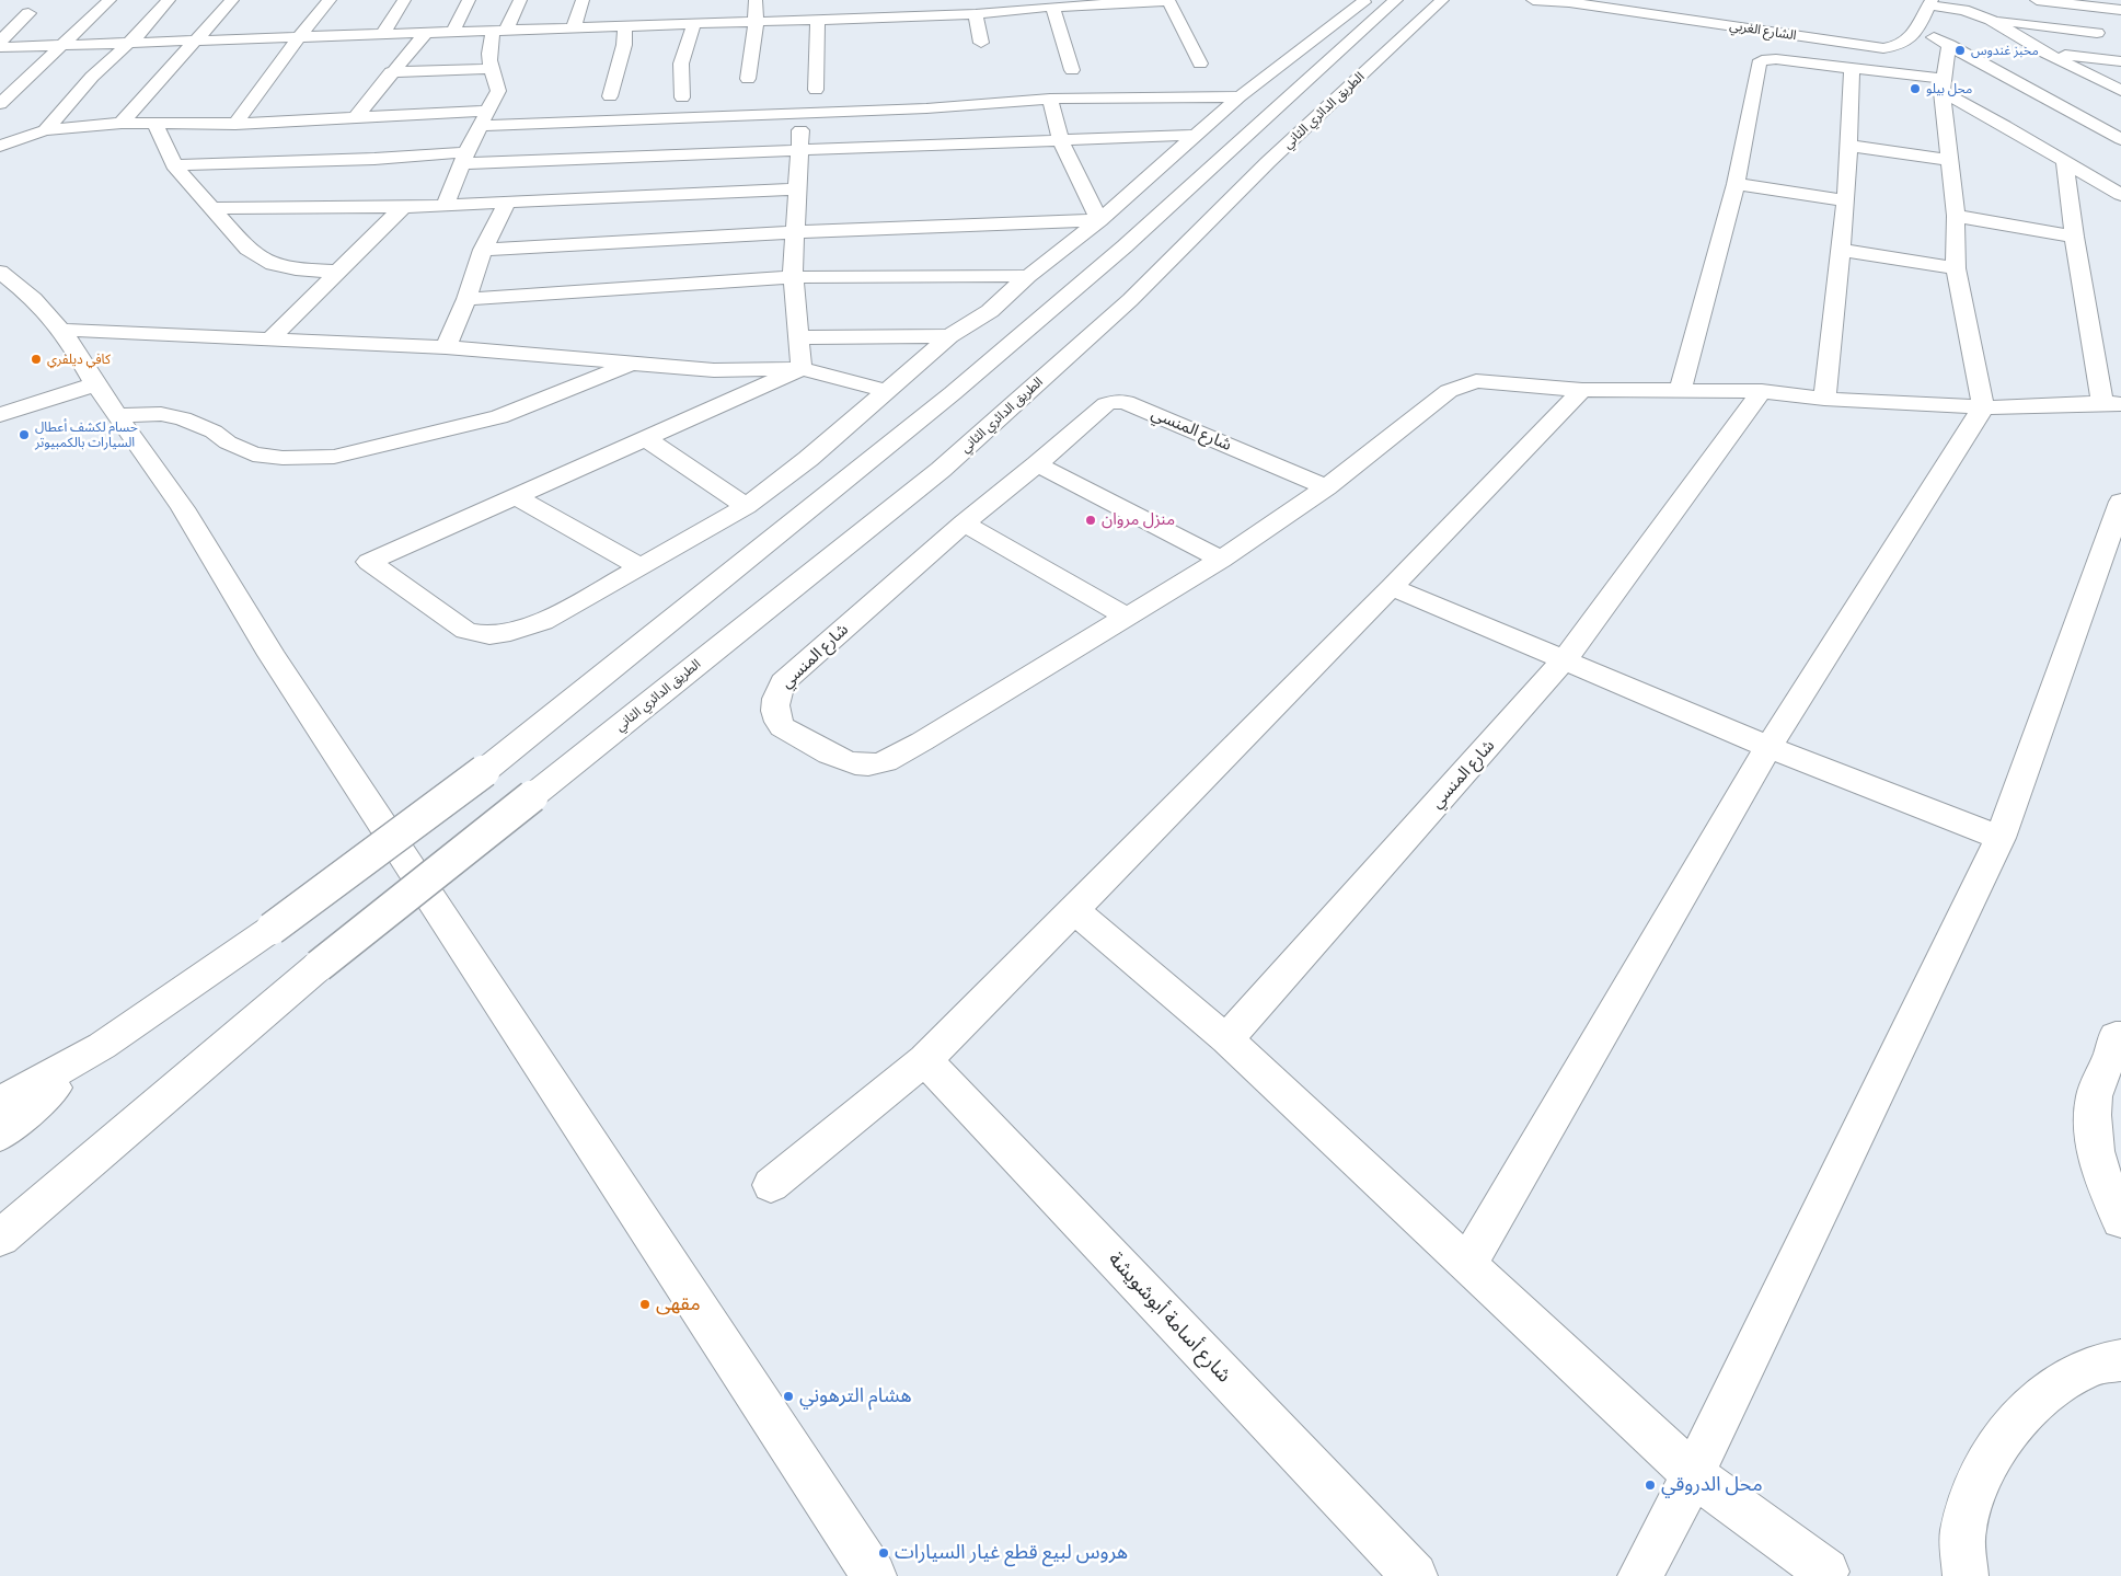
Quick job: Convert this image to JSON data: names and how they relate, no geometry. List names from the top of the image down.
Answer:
{
  "streets": {
    "main road": [
      "الشارع الغربي",
      "الطريق الدائري الثاني",
      "شارع المنسي",
      "شارع أسامة أبوشويشة"
    ]
  },
  "places": [
    "مخبز غندوس",
    "محل بيلو",
    "كافي ديلفري",
    "حسام لكشف أعطال السيارات بالكمبيوتر",
    "منزل مروان",
    "مقهى",
    "هشام الترهوني",
    "محل الدروقي",
    "هروس لبيع قطع غيار السيارات"
  ]
}
